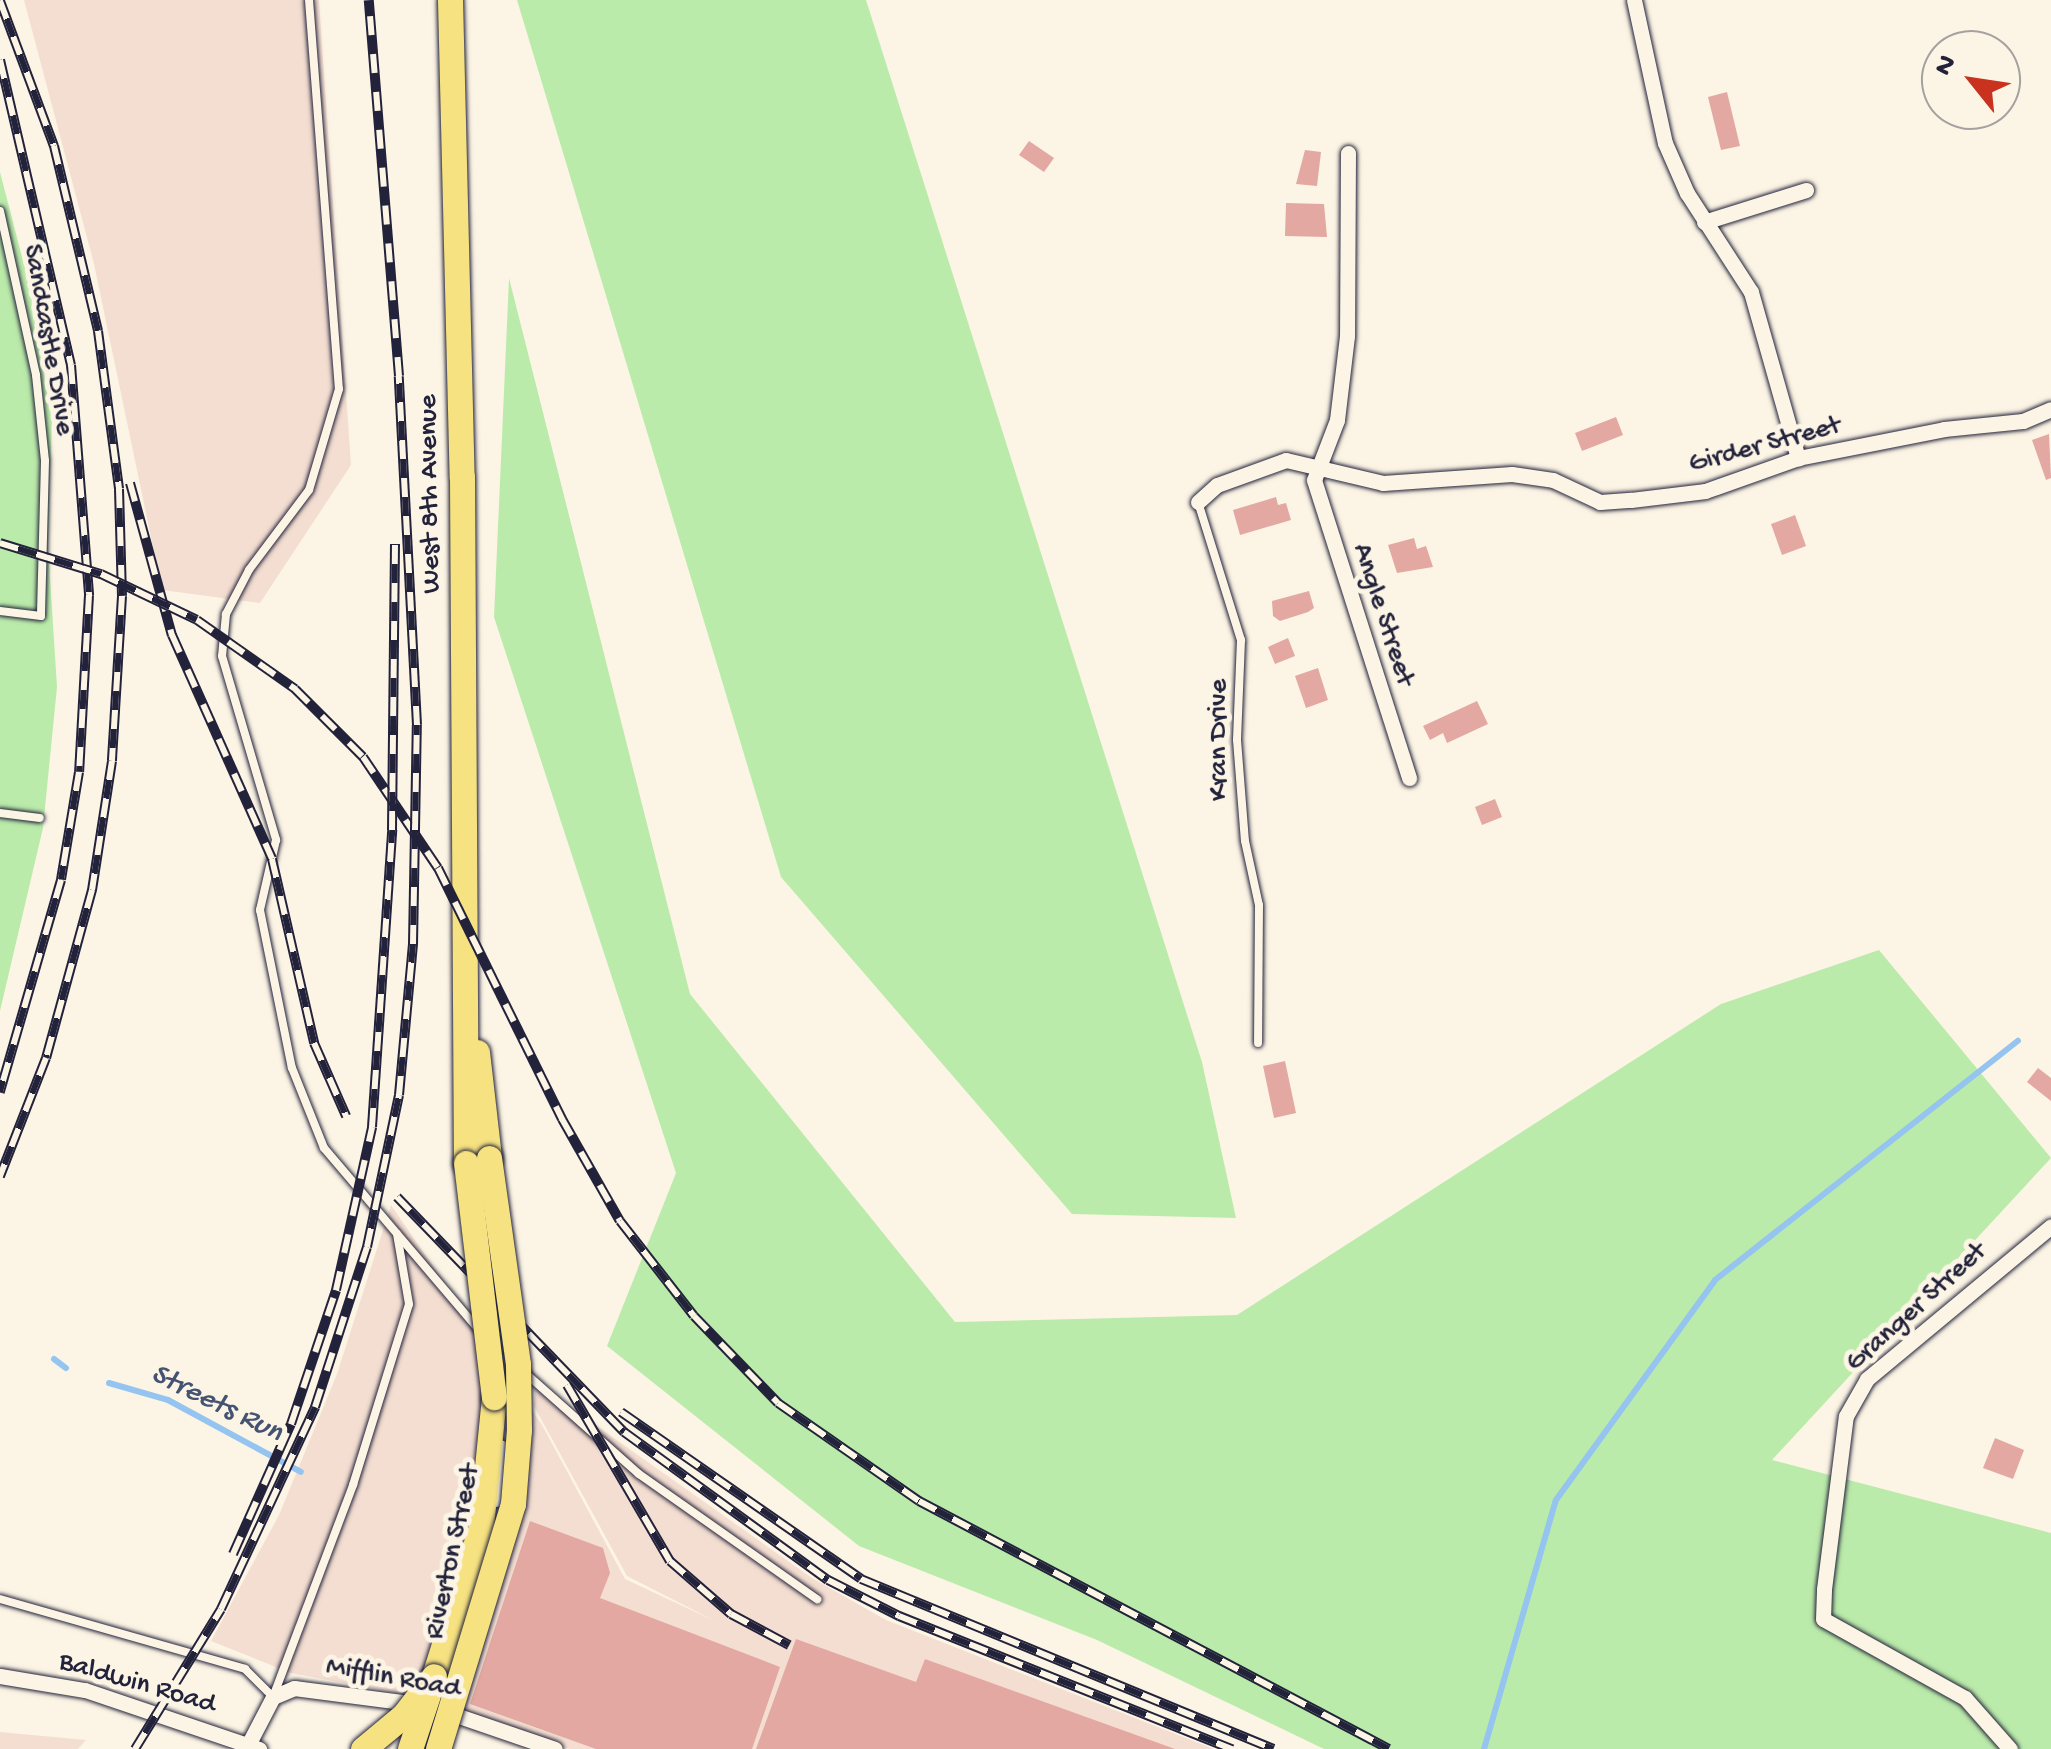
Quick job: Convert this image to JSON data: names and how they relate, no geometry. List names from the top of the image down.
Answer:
{
  "streets": {
    "main road": ["West 8th Avenue"],
    "street": [
      "Girder Street",
      "Angle Street",
      "Granger Street",
      "Riverton Street",
      "Mifflin Road",
      "Baldwin Road"
    ],
    "lane": ["Sandcastle Drive", "Kran Drive"]
  },
  "crossings": [
    ["Girder Street", "Angle Street"],
    ["Riverton Street", "Mifflin Road"]
  ],
  "water": ["Streets Run"],
  "north": "top left"
}
